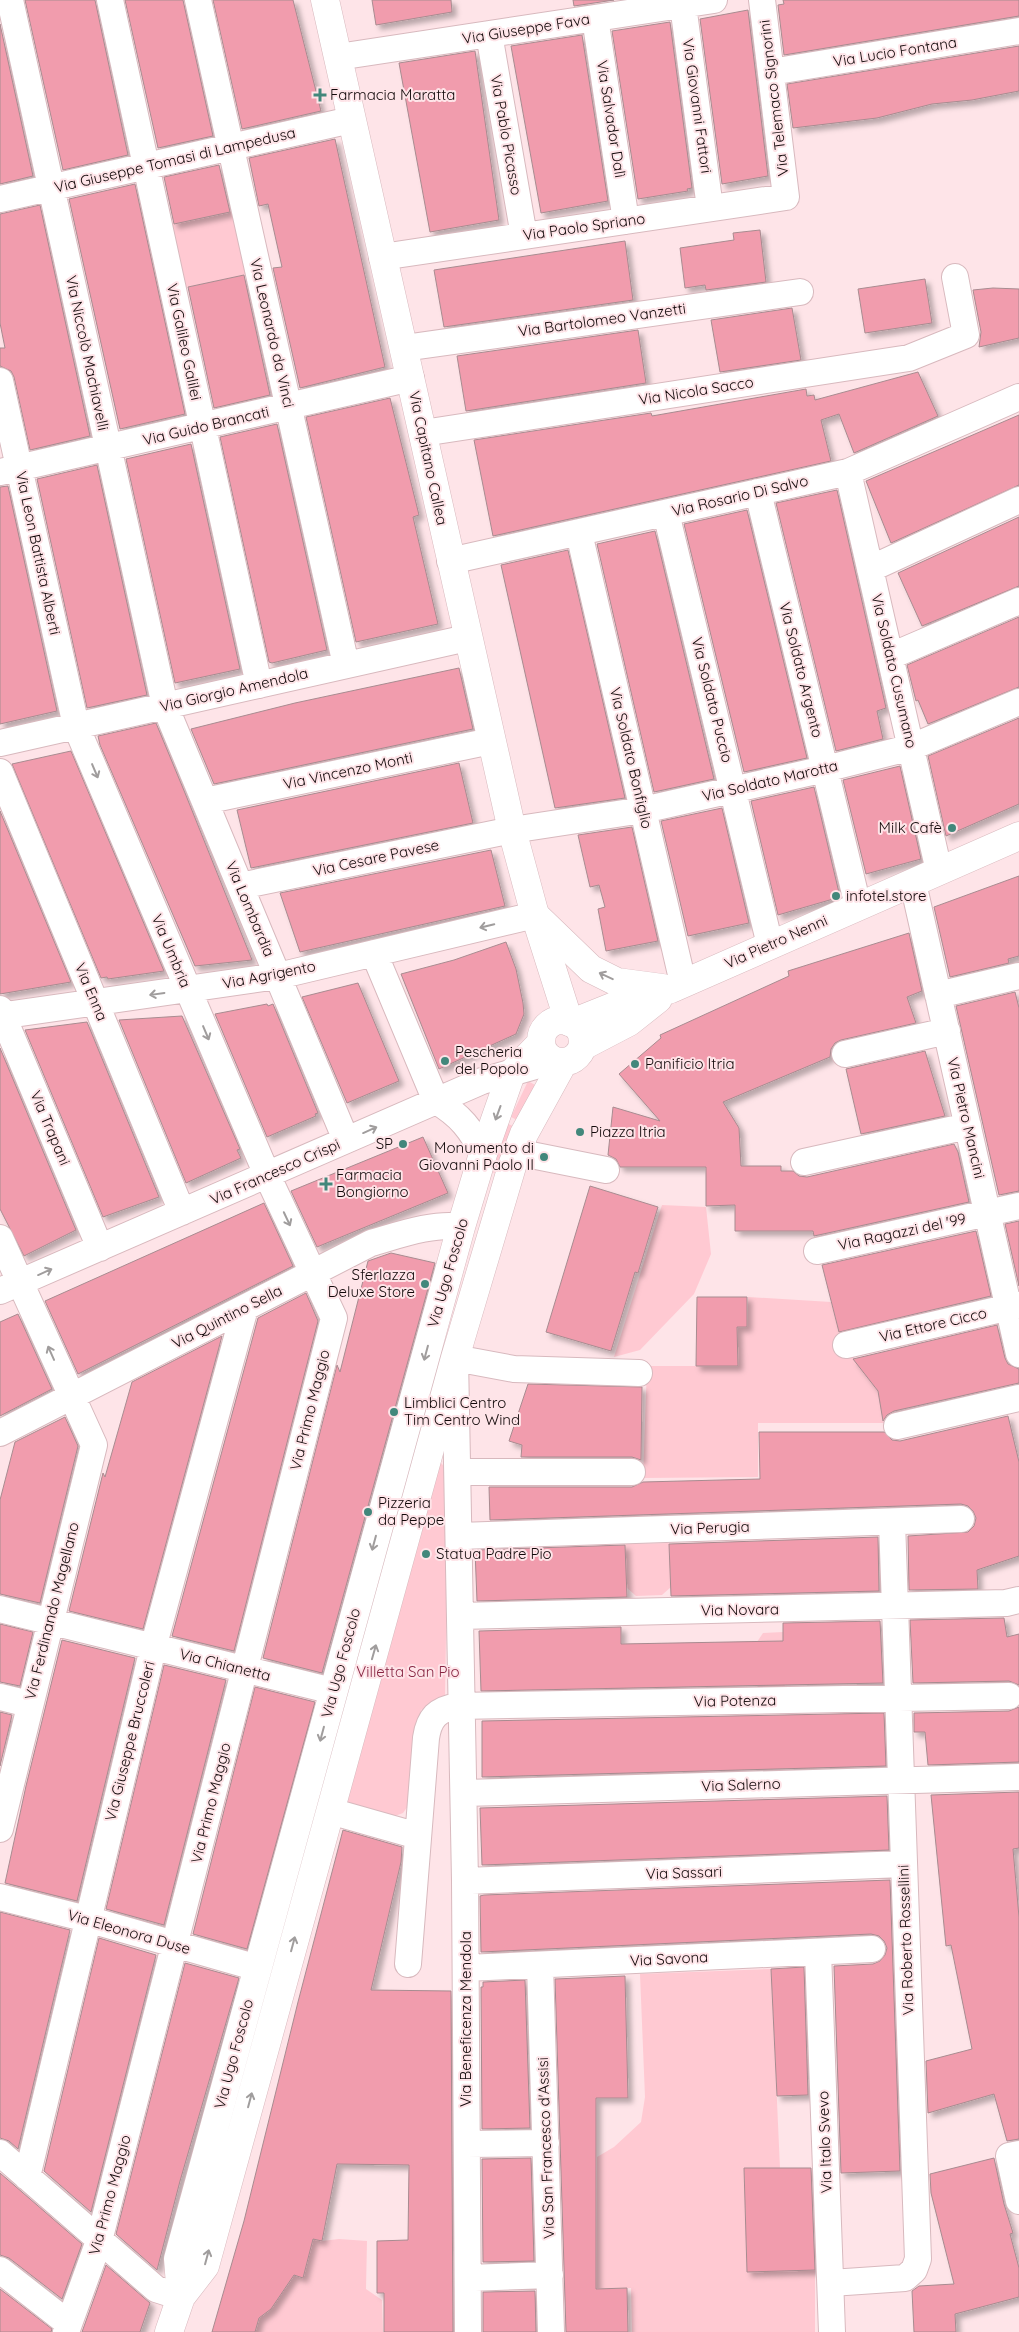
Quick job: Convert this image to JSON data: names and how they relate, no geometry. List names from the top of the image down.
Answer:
{
  "streets": {
    "main road": ["Via Capitano Callea", "Via Pietro Nenni", "Via Ugo Foscolo"],
    "street": [
      "Via Giuseppe Fava",
      "Via Lucio Fontana",
      "Via Telemaco Signorini",
      "Via Giovanni Fattori",
      "Via Salvador Dalì",
      "Via Pablo Picasso",
      "Via Giuseppe Tomasi di Lampedusa",
      "Via Paolo Spriano",
      "Via Bartolomeo Vanzetti",
      "Via Leonardo da Vinci",
      "Via Galileo Galilei",
      "Via Niccolò Machiavelli",
      "Via Nicola Sacco",
      "Via Guido Brancati",
      "Via Rosario Di Salvo",
      "Via Leon Battista Alberti",
      "Via Soldato Argento",
      "Via Soldato Cusumano",
      "Via Giorgio Amendola",
      "Via Soldato Puccio",
      "Via Soldato Bonfiglio",
      "Via Vincenzo Monti",
      "Via Soldato Marotta",
      "Via Cesare Pavese",
      "Via Lombardia",
      "Via Umbria",
      "Via Agrigento",
      "Via Enna",
      "Via Pietro Mancini",
      "Via Trapani",
      "Via Francesco Crispi",
      "Via Ragazzi del '99",
      "Via Quintino Sella",
      "Via Ettore Cicco",
      "Via Primo Maggio",
      "Via Perugia",
      "Via Novara",
      "Via Ferdinando Magellano",
      "Via Chianetta",
      "Via Potenza",
      "Via Giuseppe Bruccoleri",
      "Via Salerno",
      "Via Sassari",
      "Via Eleonora Duse",
      "Via Roberto Rossellini",
      "Via Savona",
      "Via Beneficenza Mendola",
      "Via Italo Svevo",
      "Via San Francesco d'Assisi"
    ]
  },
  "crossings": [
    ["Via Giuseppe Fava", "Via Giovanni Fattori"],
    ["Via Giuseppe Fava", "Via Salvador Dalì"],
    ["Via Giuseppe Fava", "Via Pablo Picasso"],
    ["Via Giuseppe Fava", "Via Capitano Callea"],
    ["Via Lucio Fontana", "Via Telemaco Signorini"],
    ["Via Telemaco Signorini", "Via Paolo Spriano"],
    ["Via Giovanni Fattori", "Via Paolo Spriano"],
    ["Via Salvador Dalì", "Via Paolo Spriano"],
    ["Via Pablo Picasso", "Via Paolo Spriano"],
    ["Via Giuseppe Tomasi di Lampedusa", "Via Leonardo da Vinci"],
    ["Via Giuseppe Tomasi di Lampedusa", "Via Galileo Galilei"],
    ["Via Giuseppe Tomasi di Lampedusa", "Via Niccolò Machiavelli"],
    ["Via Giuseppe Tomasi di Lampedusa", "Via Capitano Callea"],
    ["Via Paolo Spriano", "Via Capitano Callea"],
    ["Via Bartolomeo Vanzetti", "Via Capitano Callea"],
    ["Via Leonardo da Vinci", "Via Guido Brancati"],
    ["Via Leonardo da Vinci", "Via Giorgio Amendola"],
    ["Via Galileo Galilei", "Via Guido Brancati"],
    ["Via Galileo Galilei", "Via Giorgio Amendola"],
    ["Via Niccolò Machiavelli", "Via Guido Brancati"],
    ["Via Niccolò Machiavelli", "Via Giorgio Amendola"],
    ["Via Niccolò Machiavelli", "Via Lombardia"],
    ["Via Nicola Sacco", "Via Capitano Callea"],
    ["Via Guido Brancati", "Via Capitano Callea"],
    ["Via Guido Brancati", "Via Leon Battista Alberti"],
    ["Via Capitano Callea", "Via Rosario Di Salvo"],
    ["Via Capitano Callea", "Via Giorgio Amendola"],
    ["Via Capitano Callea", "Via Vincenzo Monti"],
    ["Via Capitano Callea", "Via Soldato Marotta"],
    ["Via Capitano Callea", "Via Cesare Pavese"],
    ["Via Capitano Callea", "Via Pietro Nenni"],
    ["Via Capitano Callea", "Via Agrigento"],
    ["Via Capitano Callea", "Via Ugo Foscolo"],
    ["Via Rosario Di Salvo", "Via Soldato Argento"],
    ["Via Rosario Di Salvo", "Via Soldato Cusumano"],
    ["Via Rosario Di Salvo", "Via Soldato Puccio"],
    ["Via Rosario Di Salvo", "Via Soldato Bonfiglio"],
    ["Via Leon Battista Alberti", "Via Giorgio Amendola"],
    ["Via Leon Battista Alberti", "Via Umbria"],
    ["Via Soldato Argento", "Via Soldato Marotta"],
    ["Via Soldato Argento", "Via Pietro Nenni"],
    ["Via Soldato Cusumano", "Via Soldato Marotta"],
    ["Via Soldato Cusumano", "Via Pietro Nenni"],
    ["Via Giorgio Amendola", "Via Lombardia"],
    ["Via Giorgio Amendola", "Via Umbria"],
    ["Via Soldato Puccio", "Via Soldato Marotta"],
    ["Via Soldato Puccio", "Via Pietro Nenni"],
    ["Via Soldato Bonfiglio", "Via Soldato Marotta"],
    ["Via Soldato Bonfiglio", "Via Pietro Nenni"],
    ["Via Vincenzo Monti", "Via Lombardia"],
    ["Via Soldato Marotta", "Via Cesare Pavese"],
    ["Via Cesare Pavese", "Via Lombardia"],
    ["Via Lombardia", "Via Agrigento"],
    ["Via Lombardia", "Via Francesco Crispi"],
    ["Via Pietro Nenni", "Via Pietro Mancini"],
    ["Via Pietro Nenni", "Via Ugo Foscolo"],
    ["Via Umbria", "Via Agrigento"],
    ["Via Umbria", "Via Francesco Crispi"],
    ["Via Umbria", "Via Quintino Sella"],
    ["Via Umbria", "Via Primo Maggio"],
    ["Via Agrigento", "Via Enna"],
    ["Via Agrigento", "Via Trapani"],
    ["Via Enna", "Via Francesco Crispi"],
    ["Via Pietro Mancini", "Via Ragazzi del '99"],
    ["Via Pietro Mancini", "Via Ettore Cicco"],
    ["Via Trapani", "Via Francesco Crispi"],
    ["Via Francesco Crispi", "Via Ugo Foscolo"],
    ["Via Francesco Crispi", "Via Ferdinando Magellano"],
    ["Via Ugo Foscolo", "Via Quintino Sella"],
    ["Via Ugo Foscolo", "Via Chianetta"],
    ["Via Ugo Foscolo", "Via Eleonora Duse"],
    ["Via Ugo Foscolo", "Via Beneficenza Mendola"],
    ["Via Quintino Sella", "Via Primo Maggio"],
    ["Via Quintino Sella", "Via Ferdinando Magellano"],
    ["Via Quintino Sella", "Via Giuseppe Bruccoleri"],
    ["Via Primo Maggio", "Via Chianetta"],
    ["Via Primo Maggio", "Via Eleonora Duse"],
    ["Via Perugia", "Via Roberto Rossellini"],
    ["Via Perugia", "Via Beneficenza Mendola"],
    ["Via Novara", "Via Roberto Rossellini"],
    ["Via Novara", "Via Beneficenza Mendola"],
    ["Via Ferdinando Magellano", "Via Chianetta"],
    ["Via Chianetta", "Via Giuseppe Bruccoleri"],
    ["Via Potenza", "Via Roberto Rossellini"],
    ["Via Potenza", "Via Beneficenza Mendola"],
    ["Via Giuseppe Bruccoleri", "Via Eleonora Duse"],
    ["Via Salerno", "Via Roberto Rossellini"],
    ["Via Salerno", "Via Beneficenza Mendola"],
    ["Via Sassari", "Via Roberto Rossellini"],
    ["Via Sassari", "Via Beneficenza Mendola"],
    ["Via Roberto Rossellini", "Via Italo Svevo"],
    ["Via Savona", "Via Beneficenza Mendola"],
    ["Via Savona", "Via Italo Svevo"],
    ["Via Savona", "Via San Francesco d'Assisi"]
  ],
  "one_way": ["Via Agrigento", "Via Francesco Crispi"],
  "parks": ["Villetta San Pio"],
  "places": {
    "health": ["Farmacia Maratta", "Farmacia Bongiorno"],
    "other": [
      "Milk Cafè",
      "infotel.store",
      "Pescheria del Popolo",
      "Panificio Itria",
      "Piazza Itria",
      "SP",
      "Monumento di Giovanni Paolo II",
      "Sferlazza Deluxe Store",
      "Limblici Centro Tim Centro Wind",
      "Pizzeria da Peppe",
      "Statua Padre Pio"
    ]
  }
}
